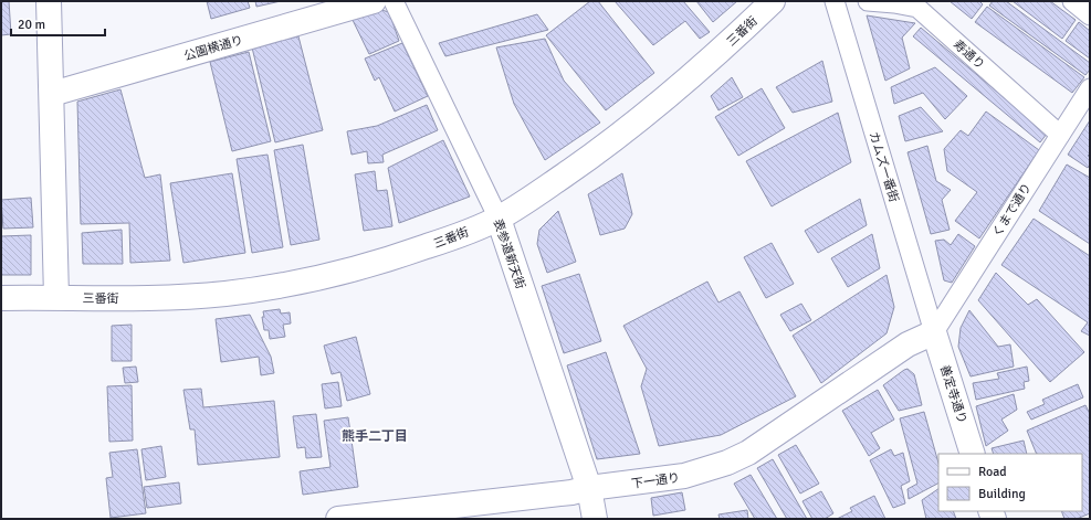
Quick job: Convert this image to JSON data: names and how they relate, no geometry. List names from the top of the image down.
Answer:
{
  "streets": {
    "street": [
      "三番街",
      "公園横通り",
      "寿通り",
      "カムズ一番街",
      "くまで通り",
      "表参道新天街",
      "善定寺通り",
      "下一通り"
    ]
  },
  "crossings": [
    ["三番街", "表参道新天街"],
    ["寿通り", "くまで通り"],
    ["カムズ一番街", "くまで通り"],
    ["カムズ一番街", "善定寺通り"],
    ["カムズ一番街", "下一通り"],
    ["くまで通り", "善定寺通り"],
    ["くまで通り", "下一通り"],
    ["表参道新天街", "下一通り"],
    ["善定寺通り", "下一通り"]
  ],
  "districts": ["熊手二丁目"],
  "legend": ["Road", "Building"],
  "scale_bar": "20 m"
}
